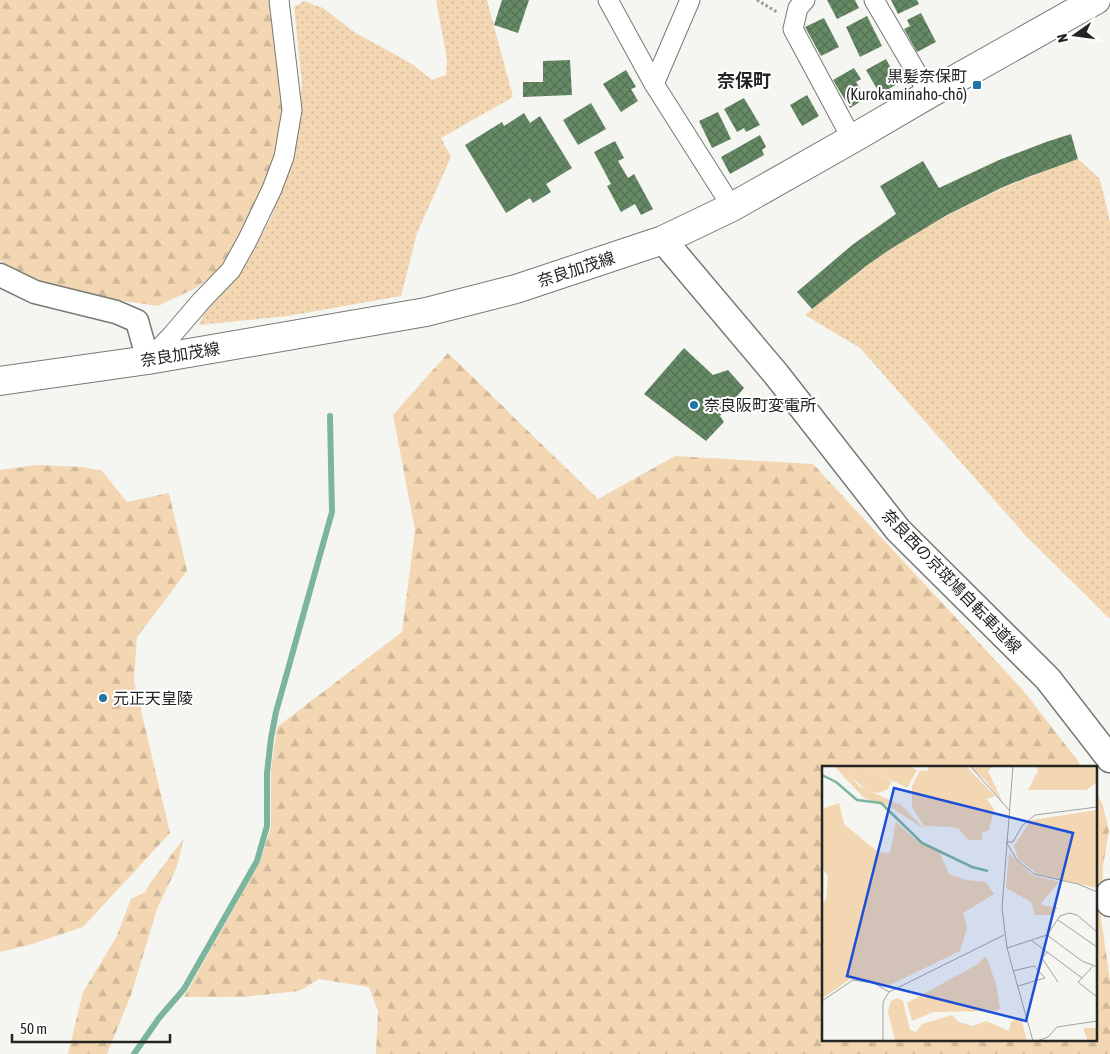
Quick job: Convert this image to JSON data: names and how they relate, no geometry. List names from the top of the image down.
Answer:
{
  "streets": {
    "main road": ["奈良加茂線", "奈良西の京斑鳩自転車道線"]
  },
  "crossings": [
    ["奈良加茂線", "奈良西の京斑鳩自転車道線"]
  ],
  "districts": ["奈保町"],
  "places": {
    "transit": ["黒髪奈保町 (Kurokaminaho-chō)"],
    "other": ["奈良阪町変電所", "元正天皇陵"]
  },
  "scale_bar": "50 m",
  "north": "left"
}
